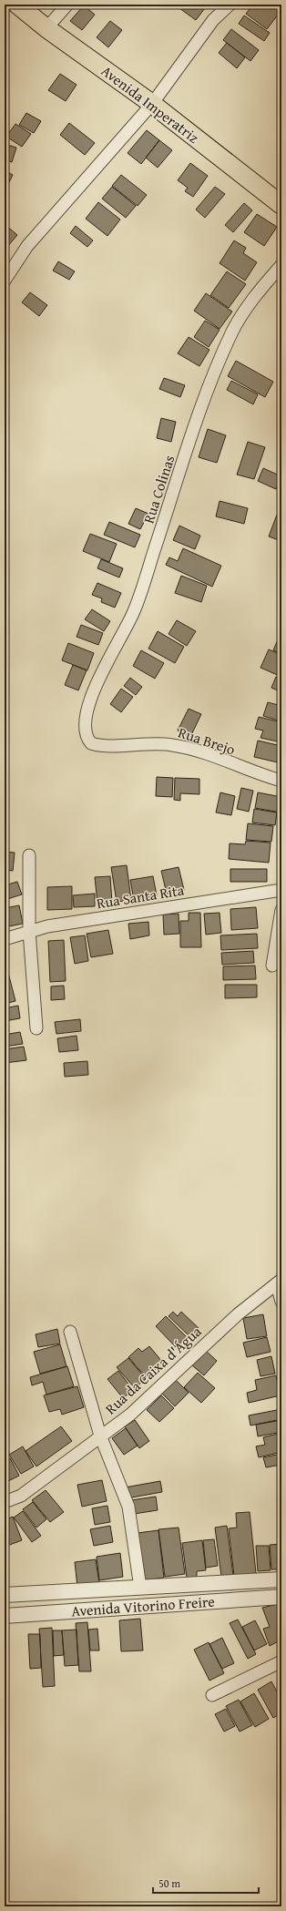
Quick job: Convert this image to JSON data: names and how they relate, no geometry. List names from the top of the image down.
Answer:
{
  "streets": {
    "main road": ["Avenida Imperatriz"],
    "street": [
      "Rua Colinas",
      "Rua Brejo",
      "Rua Santa Rita",
      "Rua da Caixa d'Água",
      "Avenida Vitorino Freire"
    ]
  },
  "crossings": [
    ["Rua Colinas", "Rua Brejo"]
  ],
  "scale_bar": "50 m"
}
